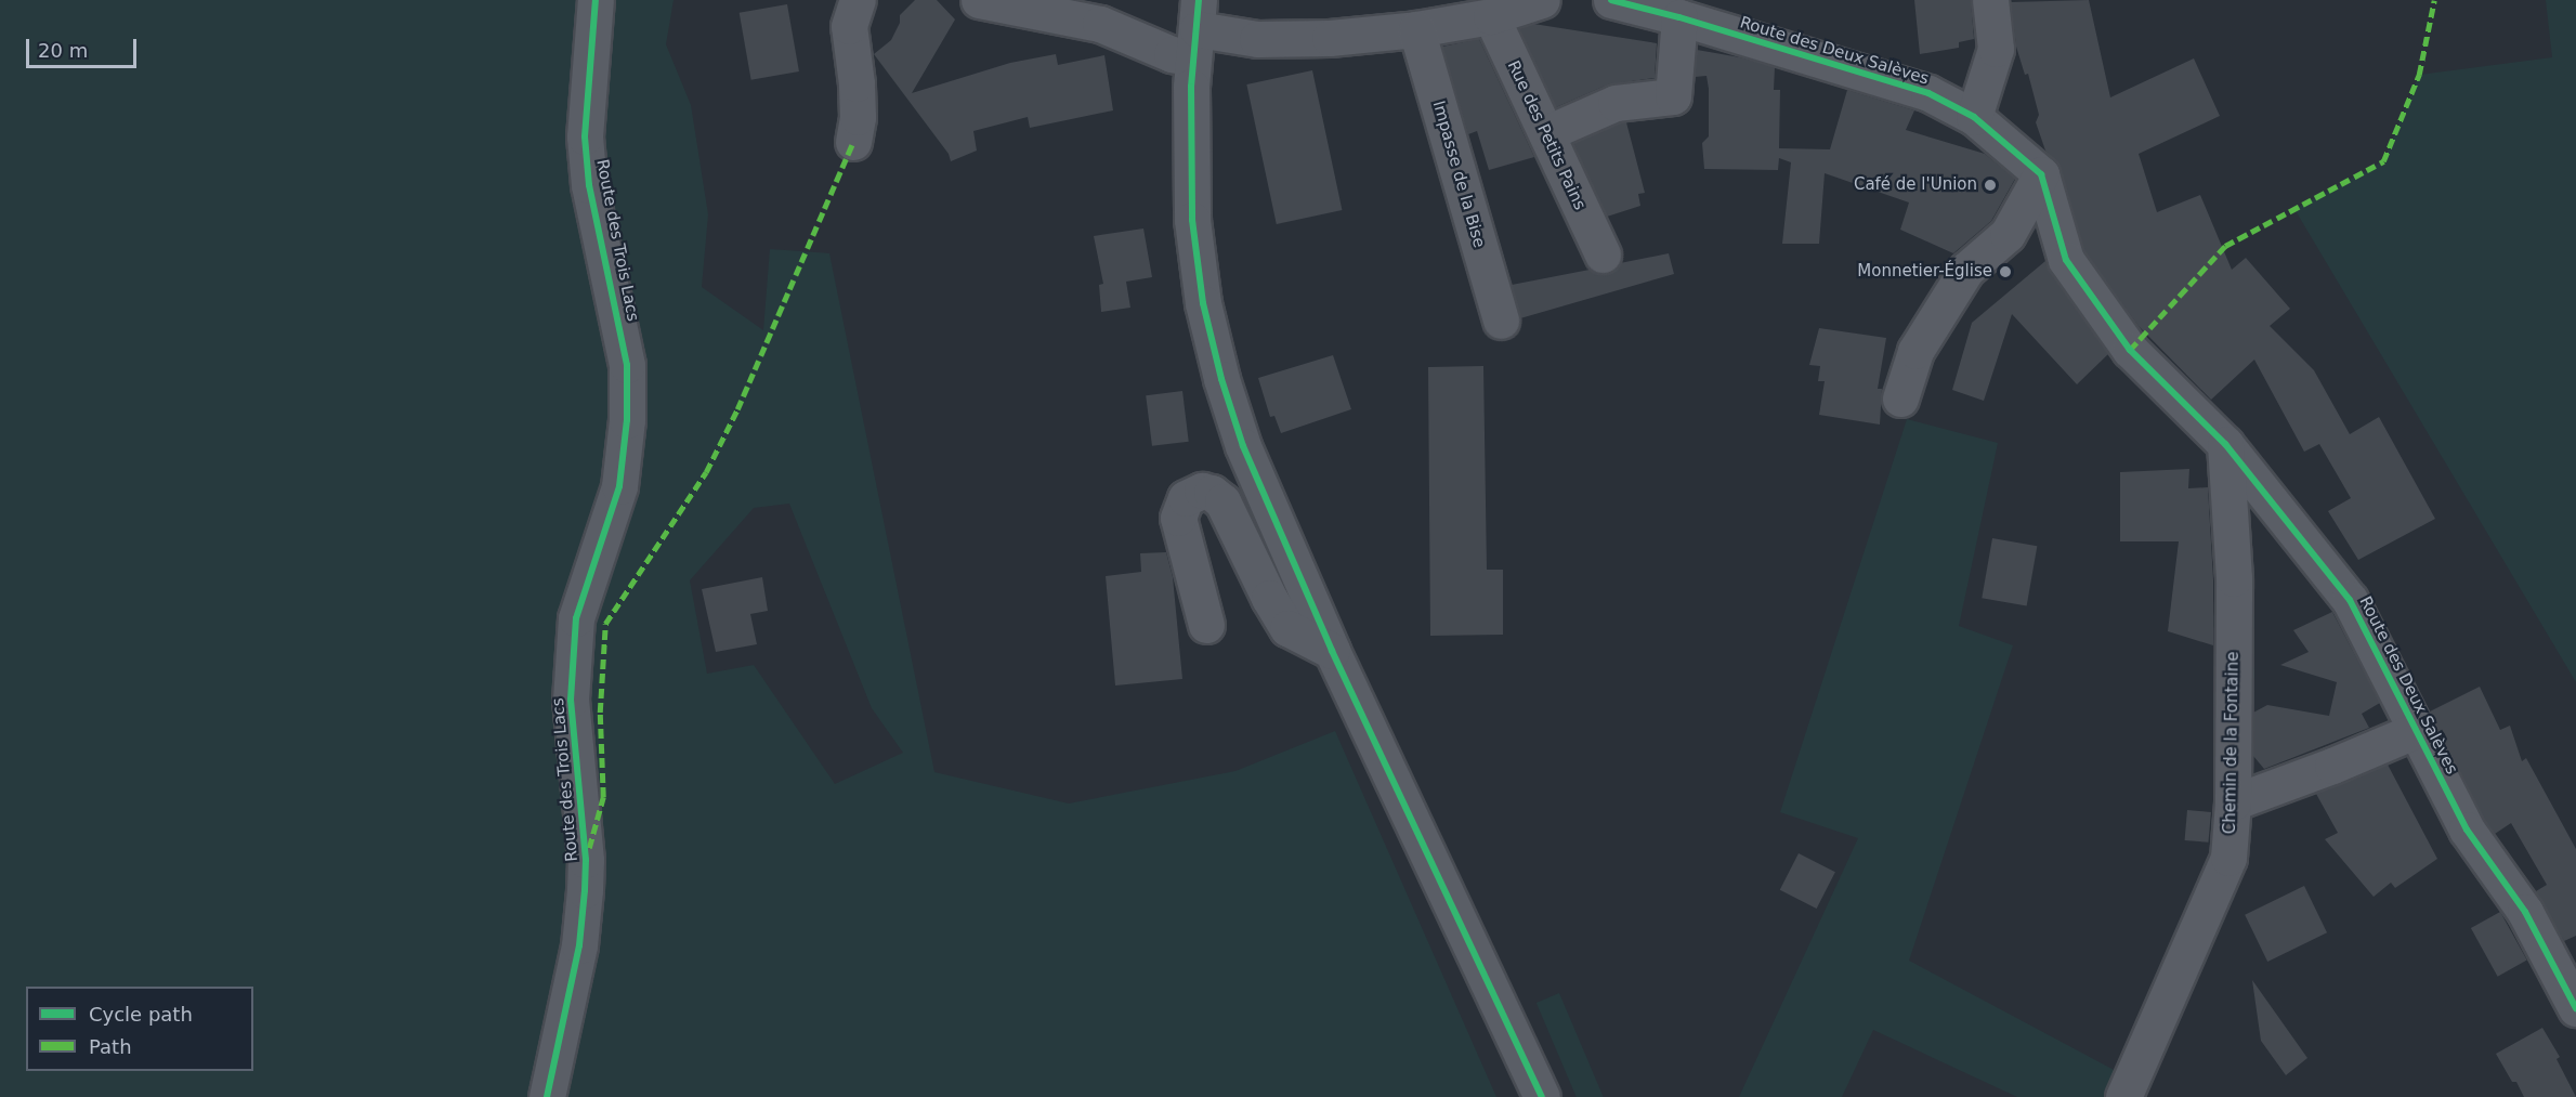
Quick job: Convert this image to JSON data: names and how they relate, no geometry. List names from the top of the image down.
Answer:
{
  "streets": {
    "street": [
      "Route des Deux Salèves",
      "Rue des Petits Pains",
      "Impasse de la Bise",
      "Route des Trois Lacs",
      "Chemin de la Fontaine"
    ]
  },
  "crossings": [
    ["Route des Deux Salèves", "Chemin de la Fontaine"]
  ],
  "places": ["Café de l'Union", "Monnetier-Église"],
  "legend": ["Cycle path", "Path"],
  "scale_bar": "20 m"
}
